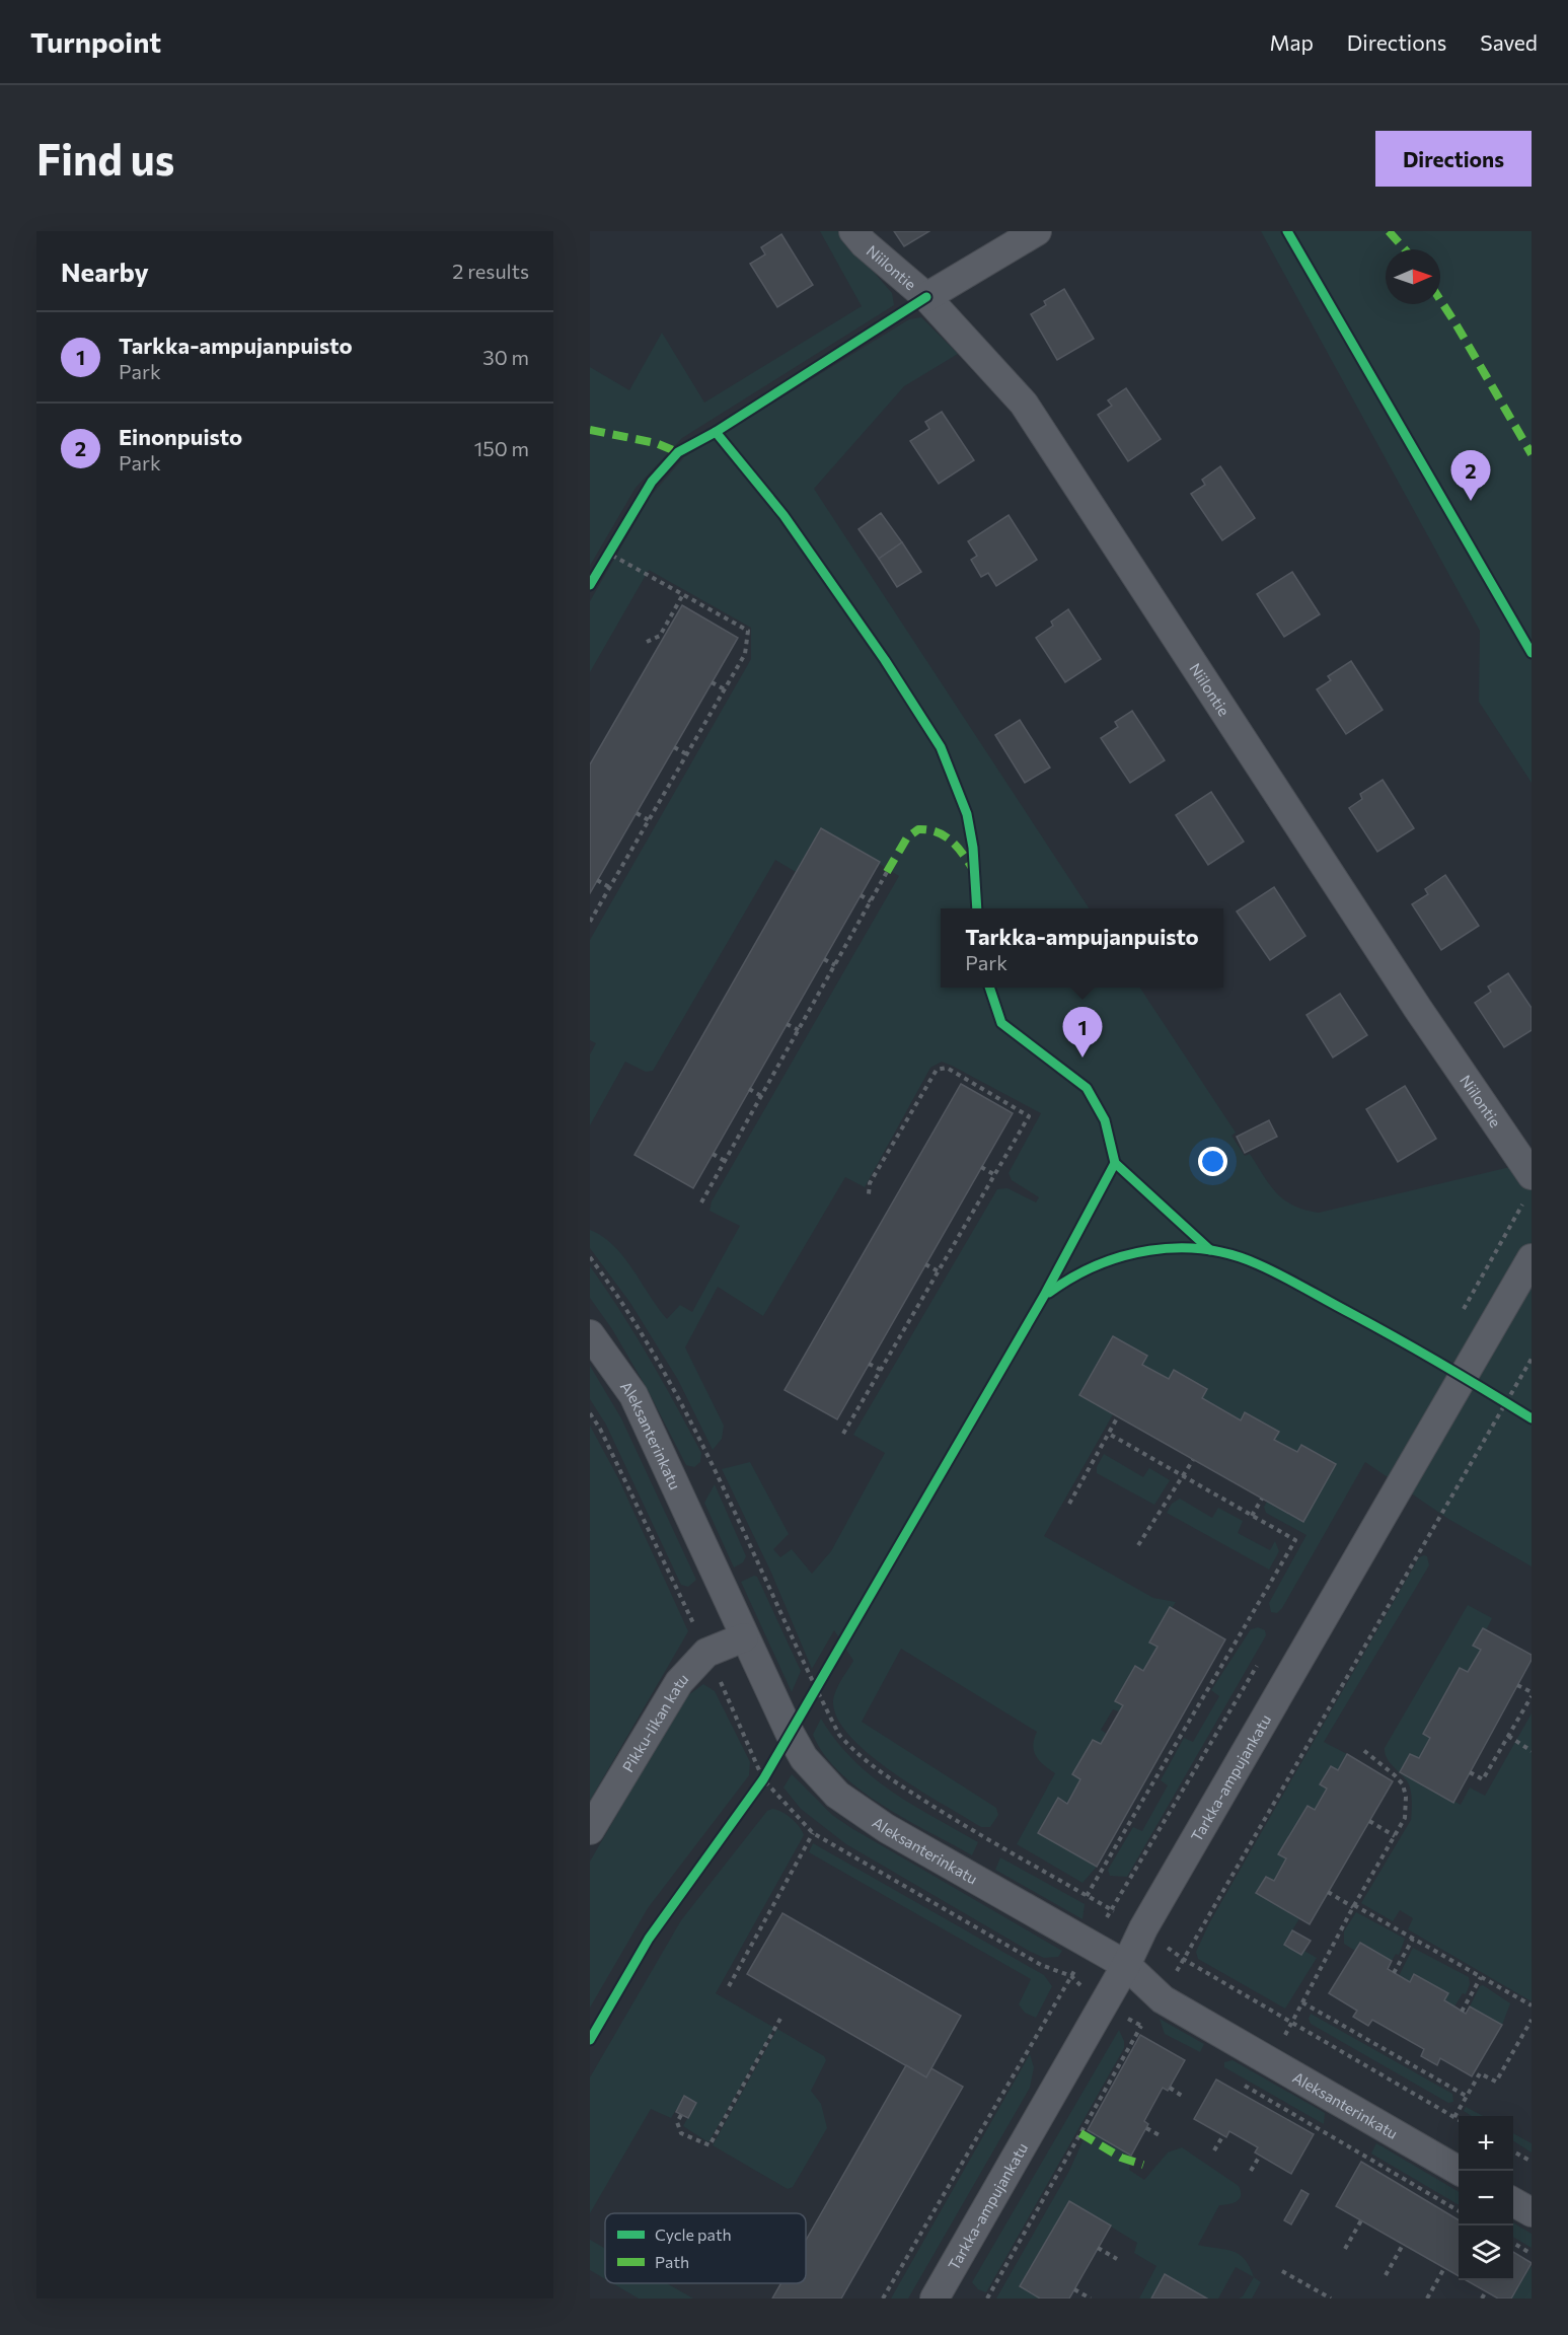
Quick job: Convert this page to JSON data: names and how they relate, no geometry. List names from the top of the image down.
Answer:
{
  "streets": {
    "street": [
      "Niilontie",
      "Aleksanterinkatu",
      "Pikku-Iikan katu",
      "Tarkka-ampujankatu"
    ]
  },
  "crossings": [
    ["Aleksanterinkatu", "Pikku-Iikan katu"],
    ["Aleksanterinkatu", "Tarkka-ampujankatu"]
  ],
  "legend": ["Cycle path", "Path"],
  "north": "right",
  "page": {
    "header": "Turnpoint",
    "nav": ["Map", "Directions", "Saved"],
    "buttons": "Directions",
    "title": "Find us",
    "heading": ["Nearby", "2 results"],
    "list": [
      {
        "mark": "1",
        "name": "Tarkka-ampujanpuisto",
        "note": "Park",
        "value": "30 m"
      },
      {
        "mark": "2",
        "name": "Einonpuisto",
        "note": "Park",
        "value": "150 m"
      }
    ],
    "pins": ["2", "1"],
    "popup": ["Tarkka-ampujanpuisto", "Park"],
    "map_buttons": ["+", "−"]
  }
}
